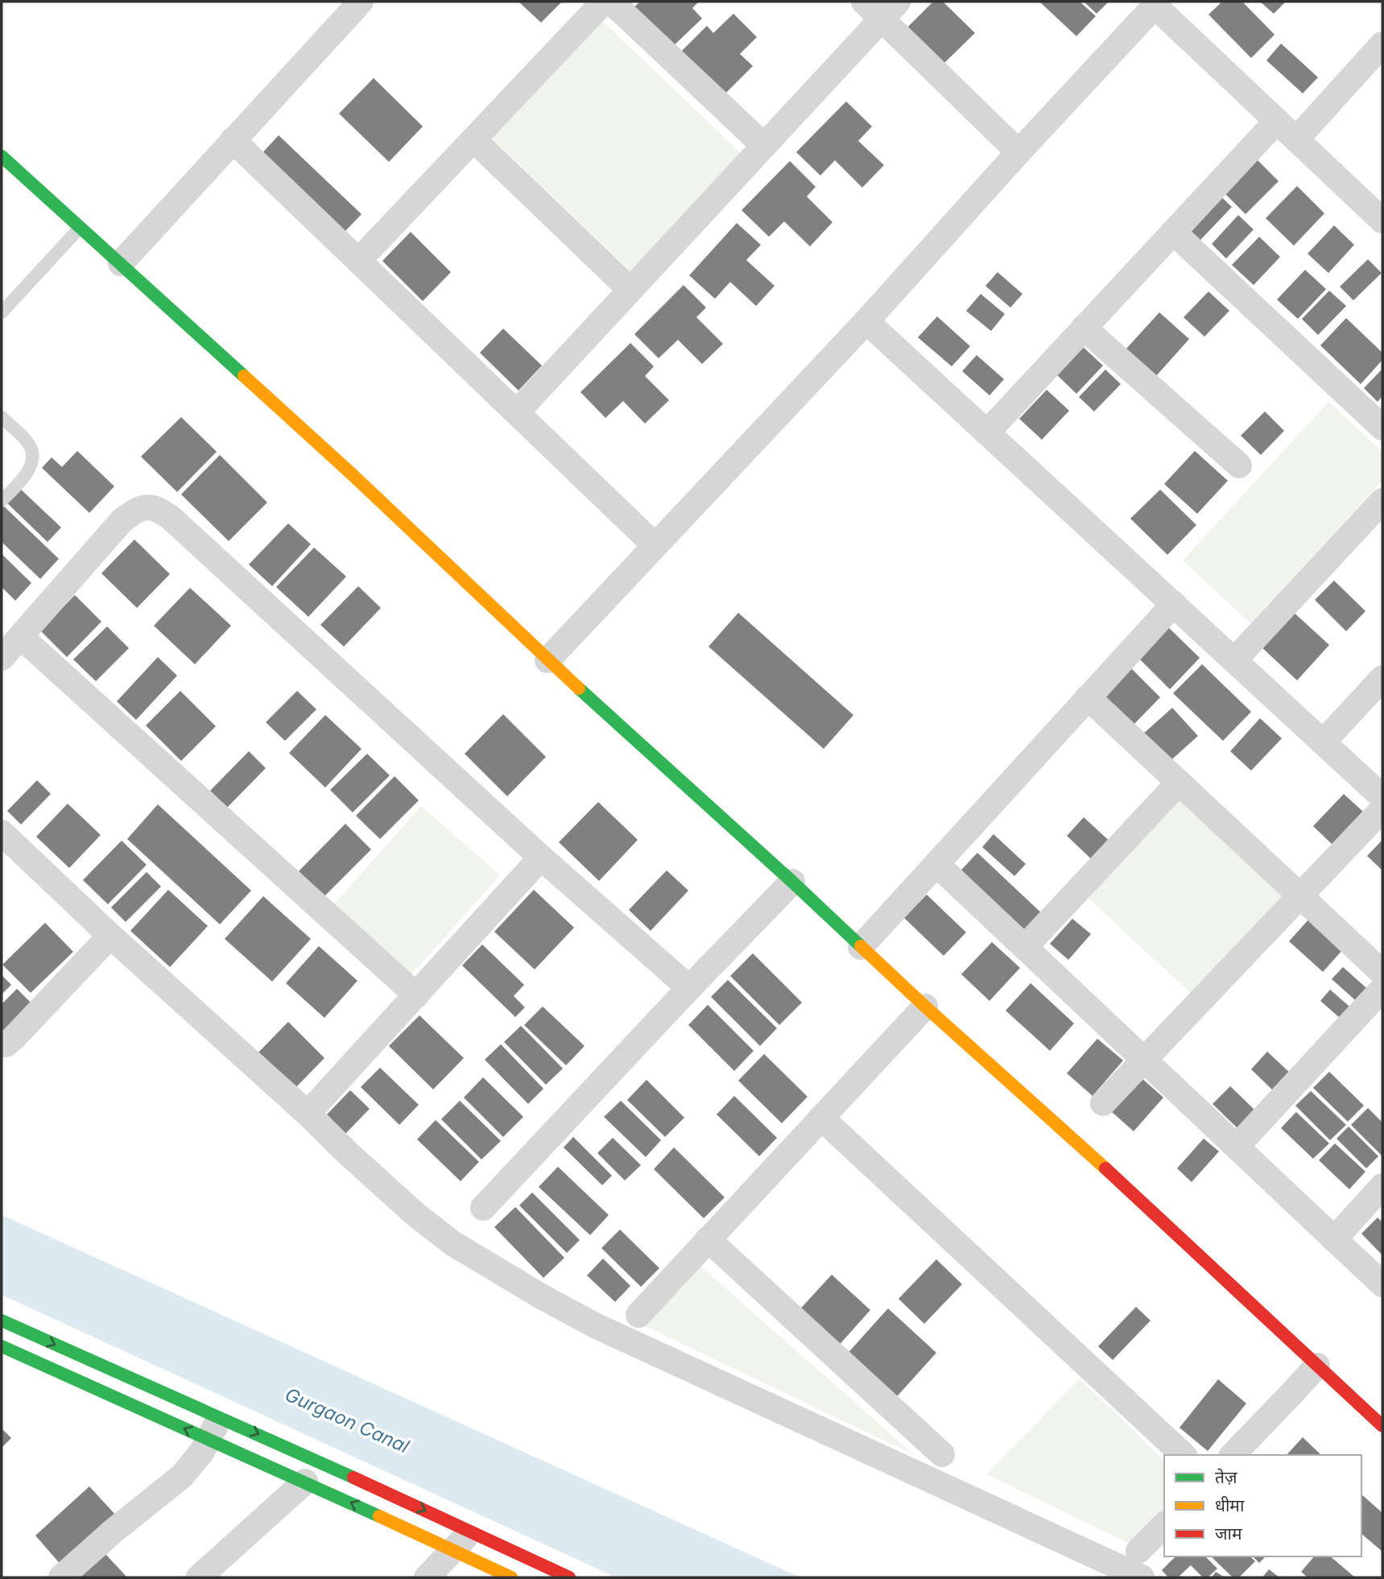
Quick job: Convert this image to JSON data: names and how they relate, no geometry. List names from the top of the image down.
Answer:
{
  "water": ["Gurgaon Canal"],
  "legend": ["तेज़", "धीमा", "जाम"]
}
